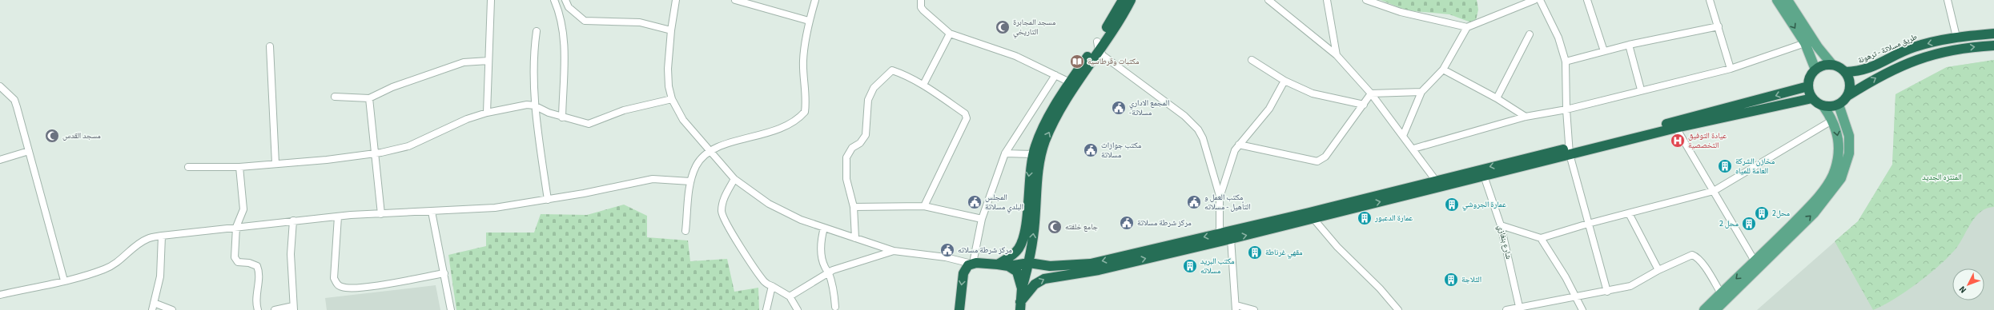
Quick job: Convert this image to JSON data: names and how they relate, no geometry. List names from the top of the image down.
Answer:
{
  "streets": {
    "highway": ["طريق مسلاتة - ترهونة"],
    "street": ["شارع بنغازي"]
  },
  "parks": ["المنتزه الجديد"],
  "places": {
    "mosque": ["مسجد المجابرة التاريخي", "مسجد القدس", "جامع خلفته"],
    "library": ["مكتبات وقرطاسية"],
    "public building": [
      "المجمع الاداري -مسلاتة",
      "مكتب جوازات مسلاتة",
      "المجلس البلدي مسلاتة",
      "مكتب العمل و التأهيل - مسلاته",
      "مركز شرطة مسلاتة",
      "مركز شرطة مسلاته"
    ],
    "hospital": ["عيادة التوفيق التخصصية"],
    "building": [
      "مخازن الشركة العامة للمياه",
      "عمارة الجروشي",
      "محل2",
      "عمارة الدعبور",
      "محل 2",
      "مقهي غرناطة",
      "مكتب البريد مسلاته",
      "الثلاجة"
    ]
  },
  "north": "bottom left"
}
